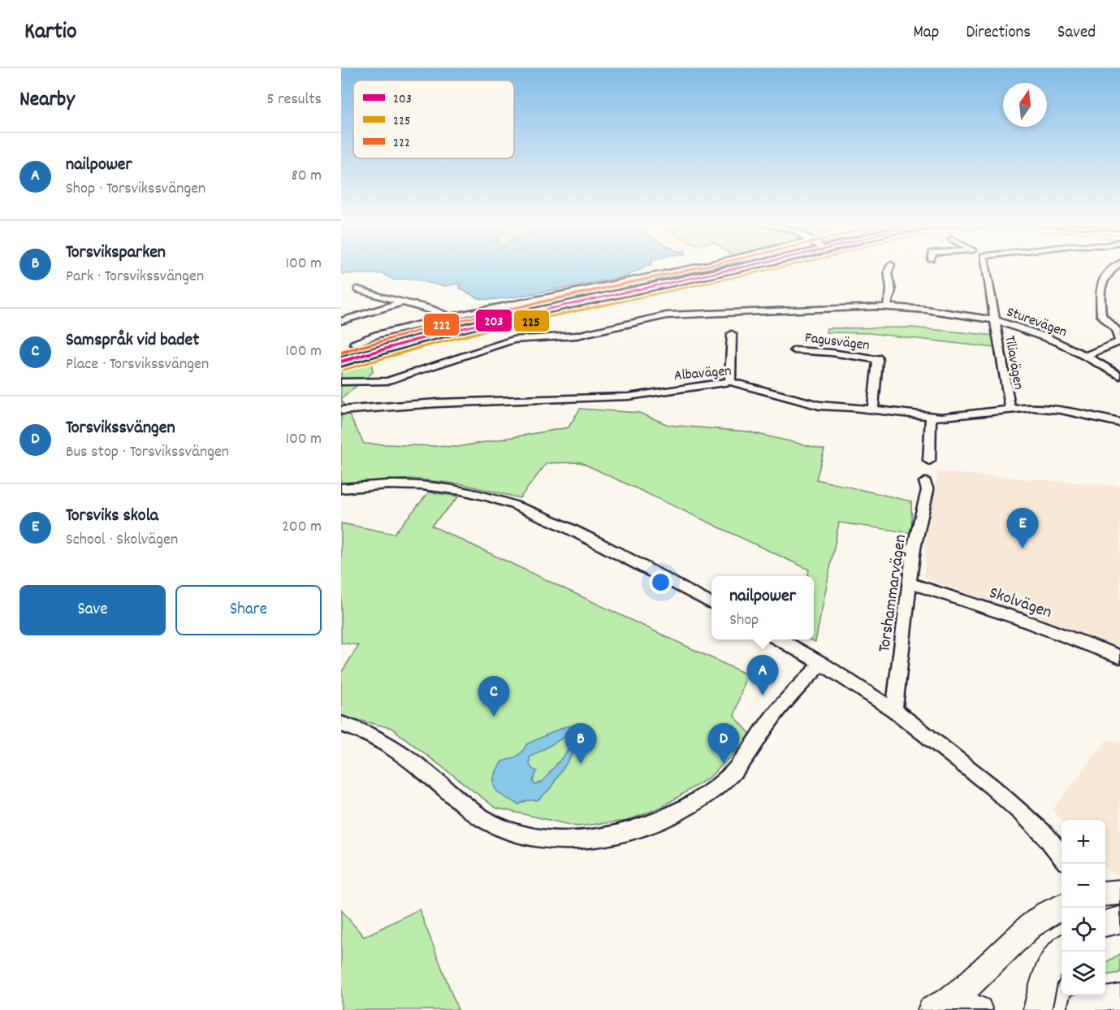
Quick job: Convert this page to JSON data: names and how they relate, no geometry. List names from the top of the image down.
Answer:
{
  "streets": {
    "street": [
      "Sturevägen",
      "Fagusvägen",
      "Tiliavägen",
      "Albavägen",
      "Torshammarvägen",
      "Skolvägen"
    ]
  },
  "crossings": [
    ["Sturevägen", "Tiliavägen"],
    ["Fagusvägen", "Albavägen"],
    ["Tiliavägen", "Albavägen"],
    ["Torshammarvägen", "Skolvägen"]
  ],
  "lines": ["transit line 203", "transit line 225", "transit line 222"],
  "legend": ["203", "225", "222"],
  "north": "top",
  "page": {
    "header": "Kartio",
    "nav": ["Map", "Directions", "Saved"],
    "heading": ["Nearby", "5 results"],
    "list": [
      {
        "mark": "A",
        "name": "nailpower",
        "note": "Shop · Torsvikssvängen",
        "value": "80 m"
      },
      {
        "mark": "B",
        "name": "Torsviksparken",
        "note": "Park · Torsvikssvängen",
        "value": "100 m"
      },
      {
        "mark": "C",
        "name": "Samspråk vid badet",
        "note": "Place · Torsvikssvängen",
        "value": "100 m"
      },
      {
        "mark": "D",
        "name": "Torsvikssvängen",
        "note": "Bus stop · Torsvikssvängen",
        "value": "100 m"
      },
      {
        "mark": "E",
        "name": "Torsviks skola",
        "note": "School · Skolvägen",
        "value": "200 m"
      }
    ],
    "pins": [
      "E",
      "A",
      "C",
      "B",
      "D"
    ],
    "buttons": ["Save", "Share"],
    "popup": ["nailpower", "Shop"],
    "map_buttons": ["+", "−"]
  }
}
